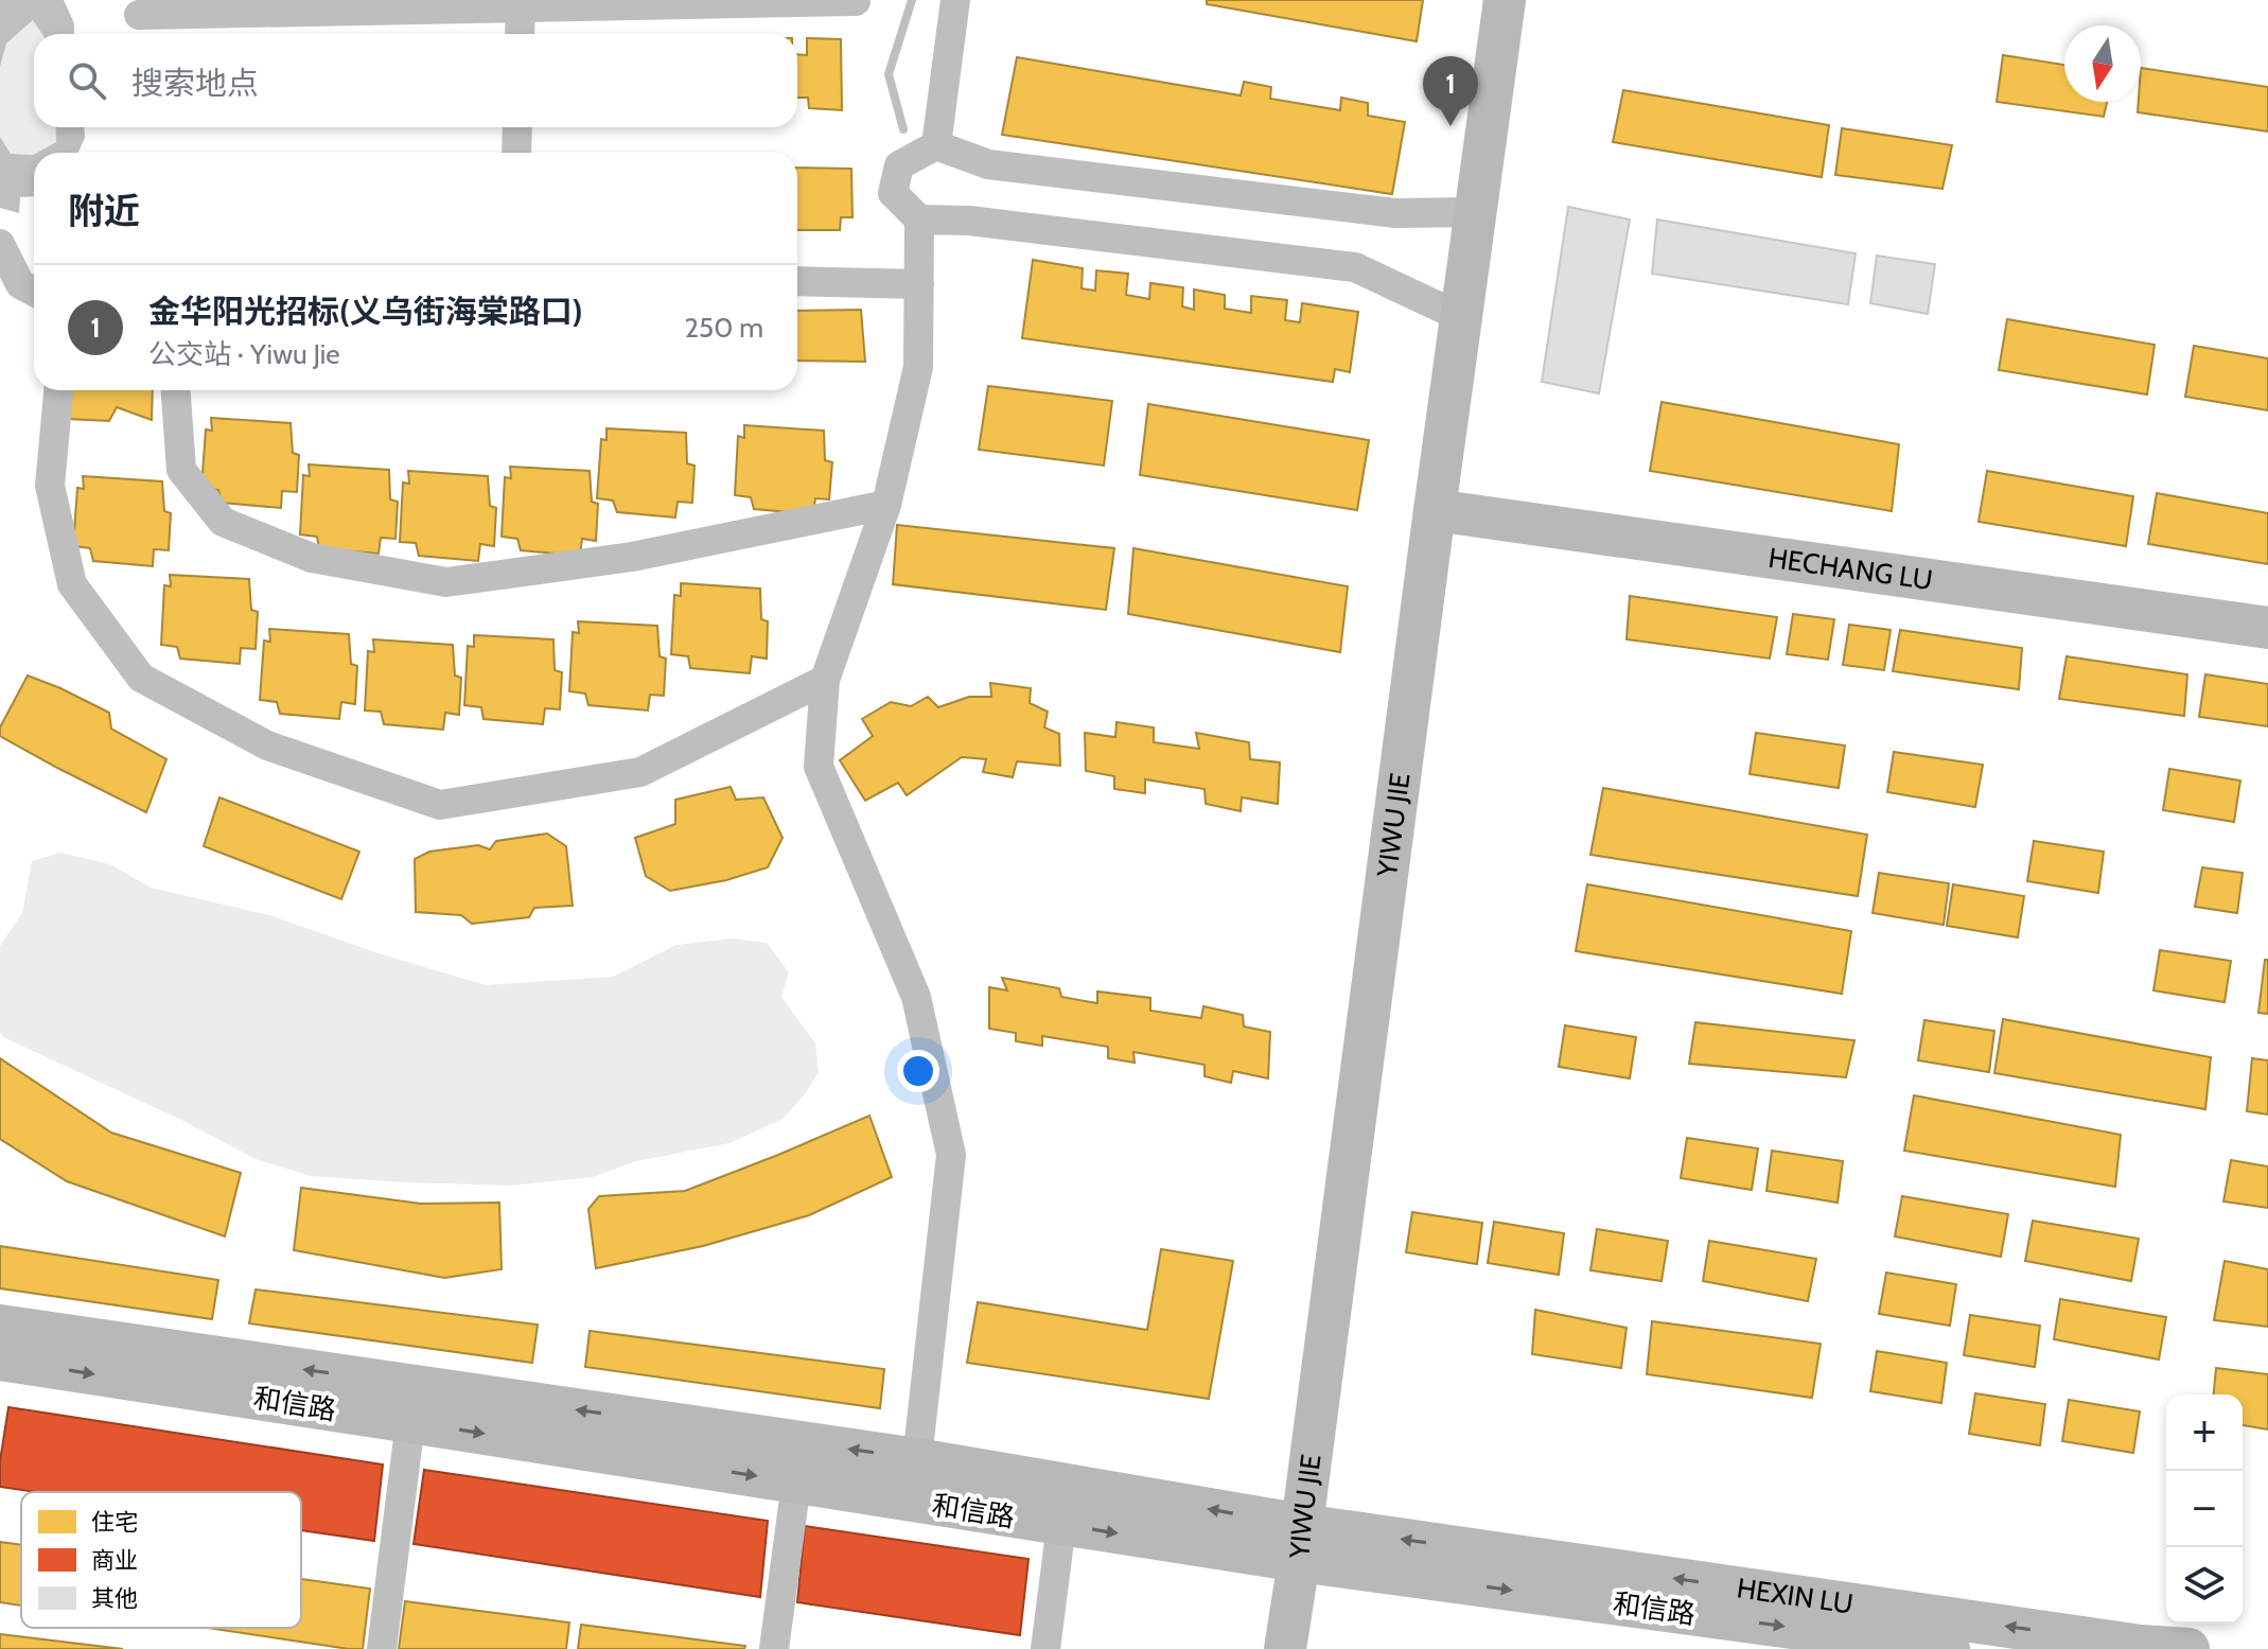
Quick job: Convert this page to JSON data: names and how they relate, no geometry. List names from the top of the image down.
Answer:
{
  "streets": {
    "street": [
      "HECHANG LU",
      "YIWU JIE",
      "和信路",
      "HEXIN LU"
    ]
  },
  "crossings": [
    ["HECHANG LU", "YIWU JIE"],
    ["YIWU JIE", "和信路"],
    ["YIWU JIE", "HEXIN LU"],
    ["和信路", "HEXIN LU"]
  ],
  "one_way": ["HEXIN LU"],
  "legend": ["住宅", "商业", "其他"],
  "north": "bottom",
  "page": {
    "search": "搜索地点",
    "pins": "1",
    "heading": "附近",
    "list": [
      {
        "mark": "1",
        "name": "金华阳光招标(义乌街海棠路口)",
        "note": "公交站 · Yiwu Jie",
        "value": "250 m"
      }
    ],
    "map_buttons": ["+", "−"]
  }
}
